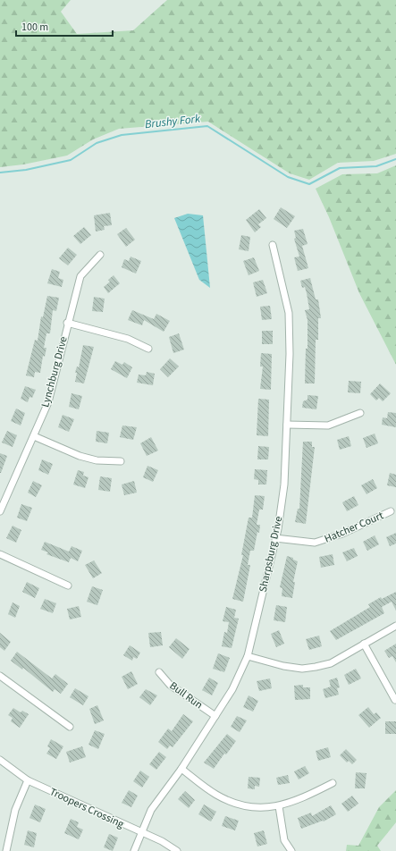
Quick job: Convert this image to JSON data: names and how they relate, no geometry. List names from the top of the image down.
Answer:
{
  "streets": {
    "street": [
      "Lynchburg Drive",
      "Hatcher Court",
      "Sharpsburg Drive",
      "Bull Run",
      "Troopers Crossing"
    ]
  },
  "crossings": [
    ["Hatcher Court", "Sharpsburg Drive"],
    ["Sharpsburg Drive", "Bull Run"],
    ["Sharpsburg Drive", "Troopers Crossing"]
  ],
  "water": ["Brushy Fork"],
  "scale_bar": "100 m"
}
